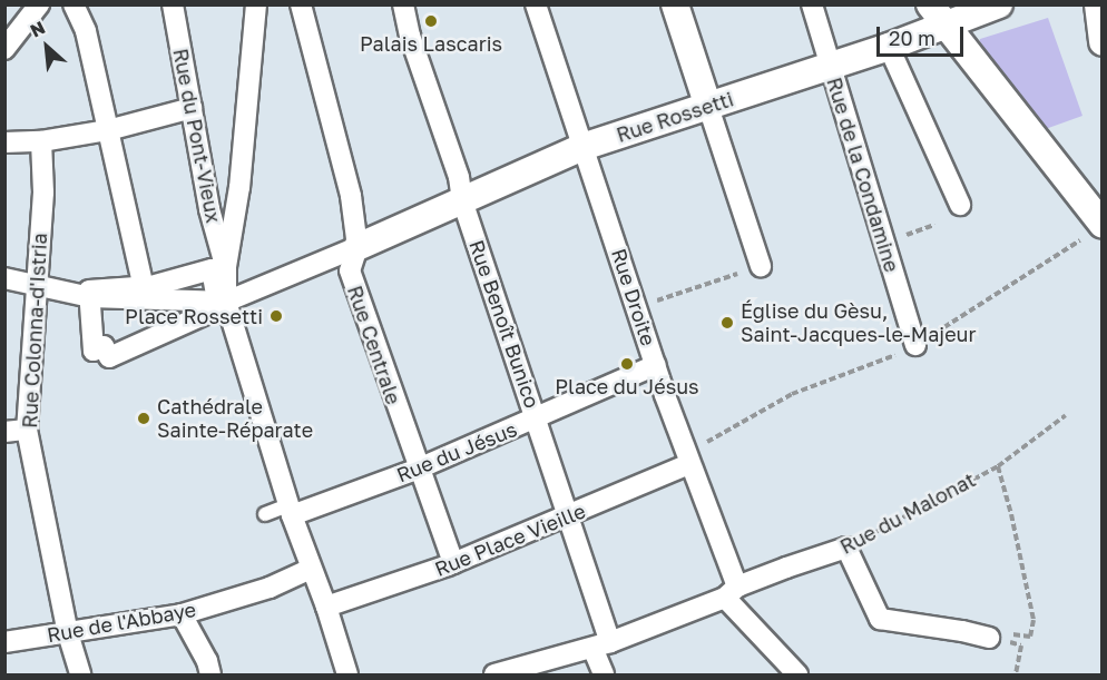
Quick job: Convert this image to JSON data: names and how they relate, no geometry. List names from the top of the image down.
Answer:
{
  "streets": {
    "street": [
      "Rue Rossetti",
      "Rue du Pont-Vieux",
      "Rue de la Condamine",
      "Rue Droite",
      "Rue Benoît Bunico",
      "Rue Colonna-d'Istria",
      "Rue Centrale",
      "Rue du Jésus",
      "Rue du Malonat",
      "Rue Place Vieille",
      "Rue de l'Abbaye"
    ]
  },
  "crossings": [
    ["Rue Rossetti", "Rue de la Condamine"],
    ["Rue Rossetti", "Rue Droite"],
    ["Rue Rossetti", "Rue Benoît Bunico"],
    ["Rue Rossetti", "Rue Centrale"],
    ["Rue Droite", "Rue du Jésus"],
    ["Rue Droite", "Rue du Malonat"],
    ["Rue Droite", "Rue Place Vieille"],
    ["Rue Benoît Bunico", "Rue du Jésus"],
    ["Rue Benoît Bunico", "Rue du Malonat"],
    ["Rue Benoît Bunico", "Rue Place Vieille"],
    ["Rue Colonna-d'Istria", "Rue de l'Abbaye"],
    ["Rue Centrale", "Rue du Jésus"],
    ["Rue Centrale", "Rue Place Vieille"]
  ],
  "places": [
    "Palais Lascaris",
    "Place Rossetti",
    "Église du Gèsu, Saint-Jacques-le-Majeur",
    "Place du Jésus",
    "Cathédrale Sainte-Réparate"
  ],
  "scale_bar": "20 m",
  "north": "top left"
}
